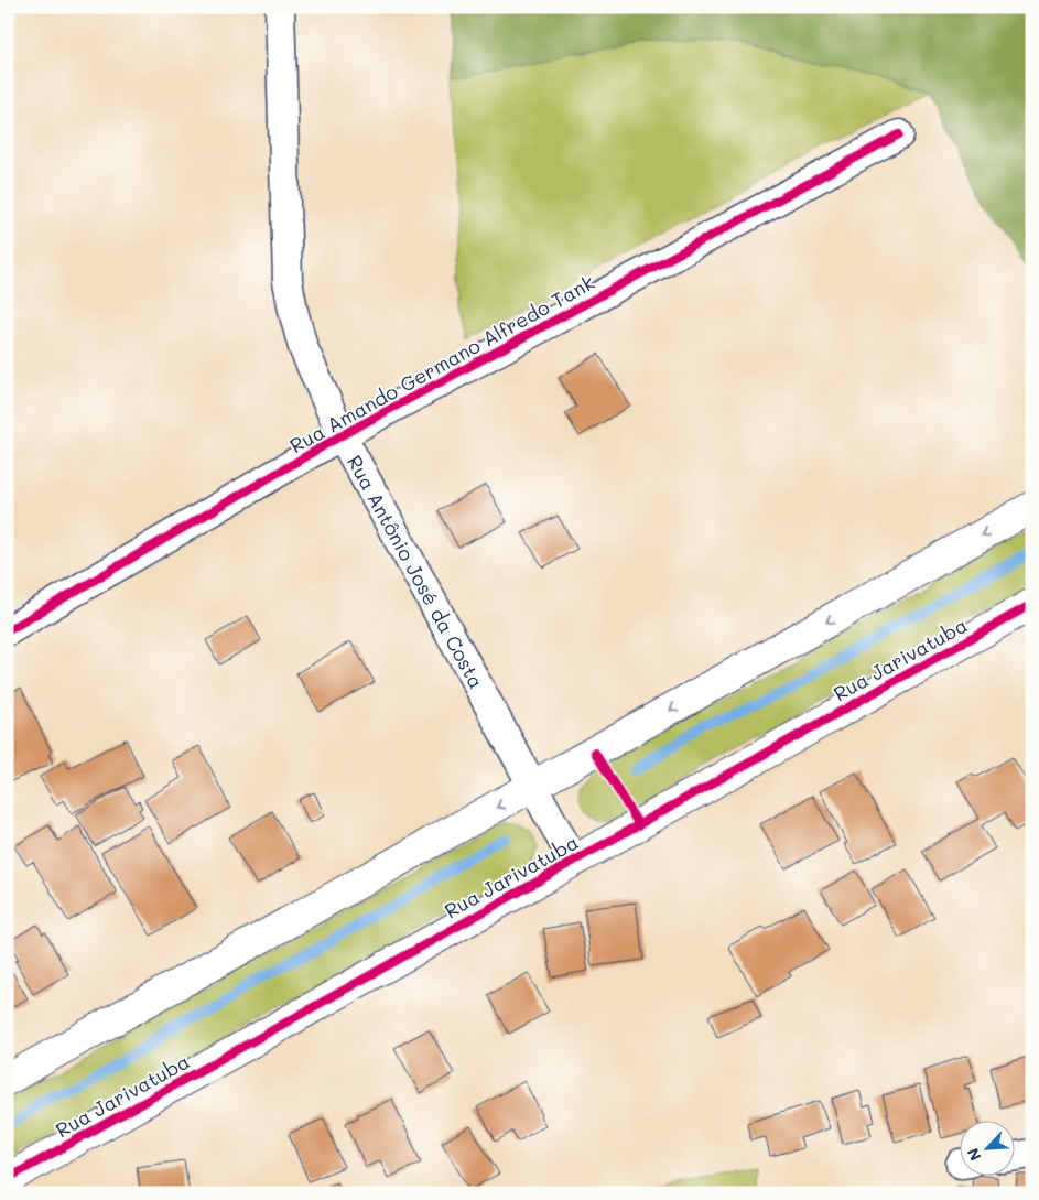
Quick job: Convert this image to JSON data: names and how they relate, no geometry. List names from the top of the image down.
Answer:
{
  "streets": {
    "street": ["Rua Amando Germano Alfredo Tank", "Rua Antônio José da Costa", "Rua Jarivatuba"]
  },
  "crossings": [
    ["Rua Amando Germano Alfredo Tank", "Rua Antônio José da Costa"],
    ["Rua Antônio José da Costa", "Rua Jarivatuba"]
  ],
  "north": "bottom left"
}
